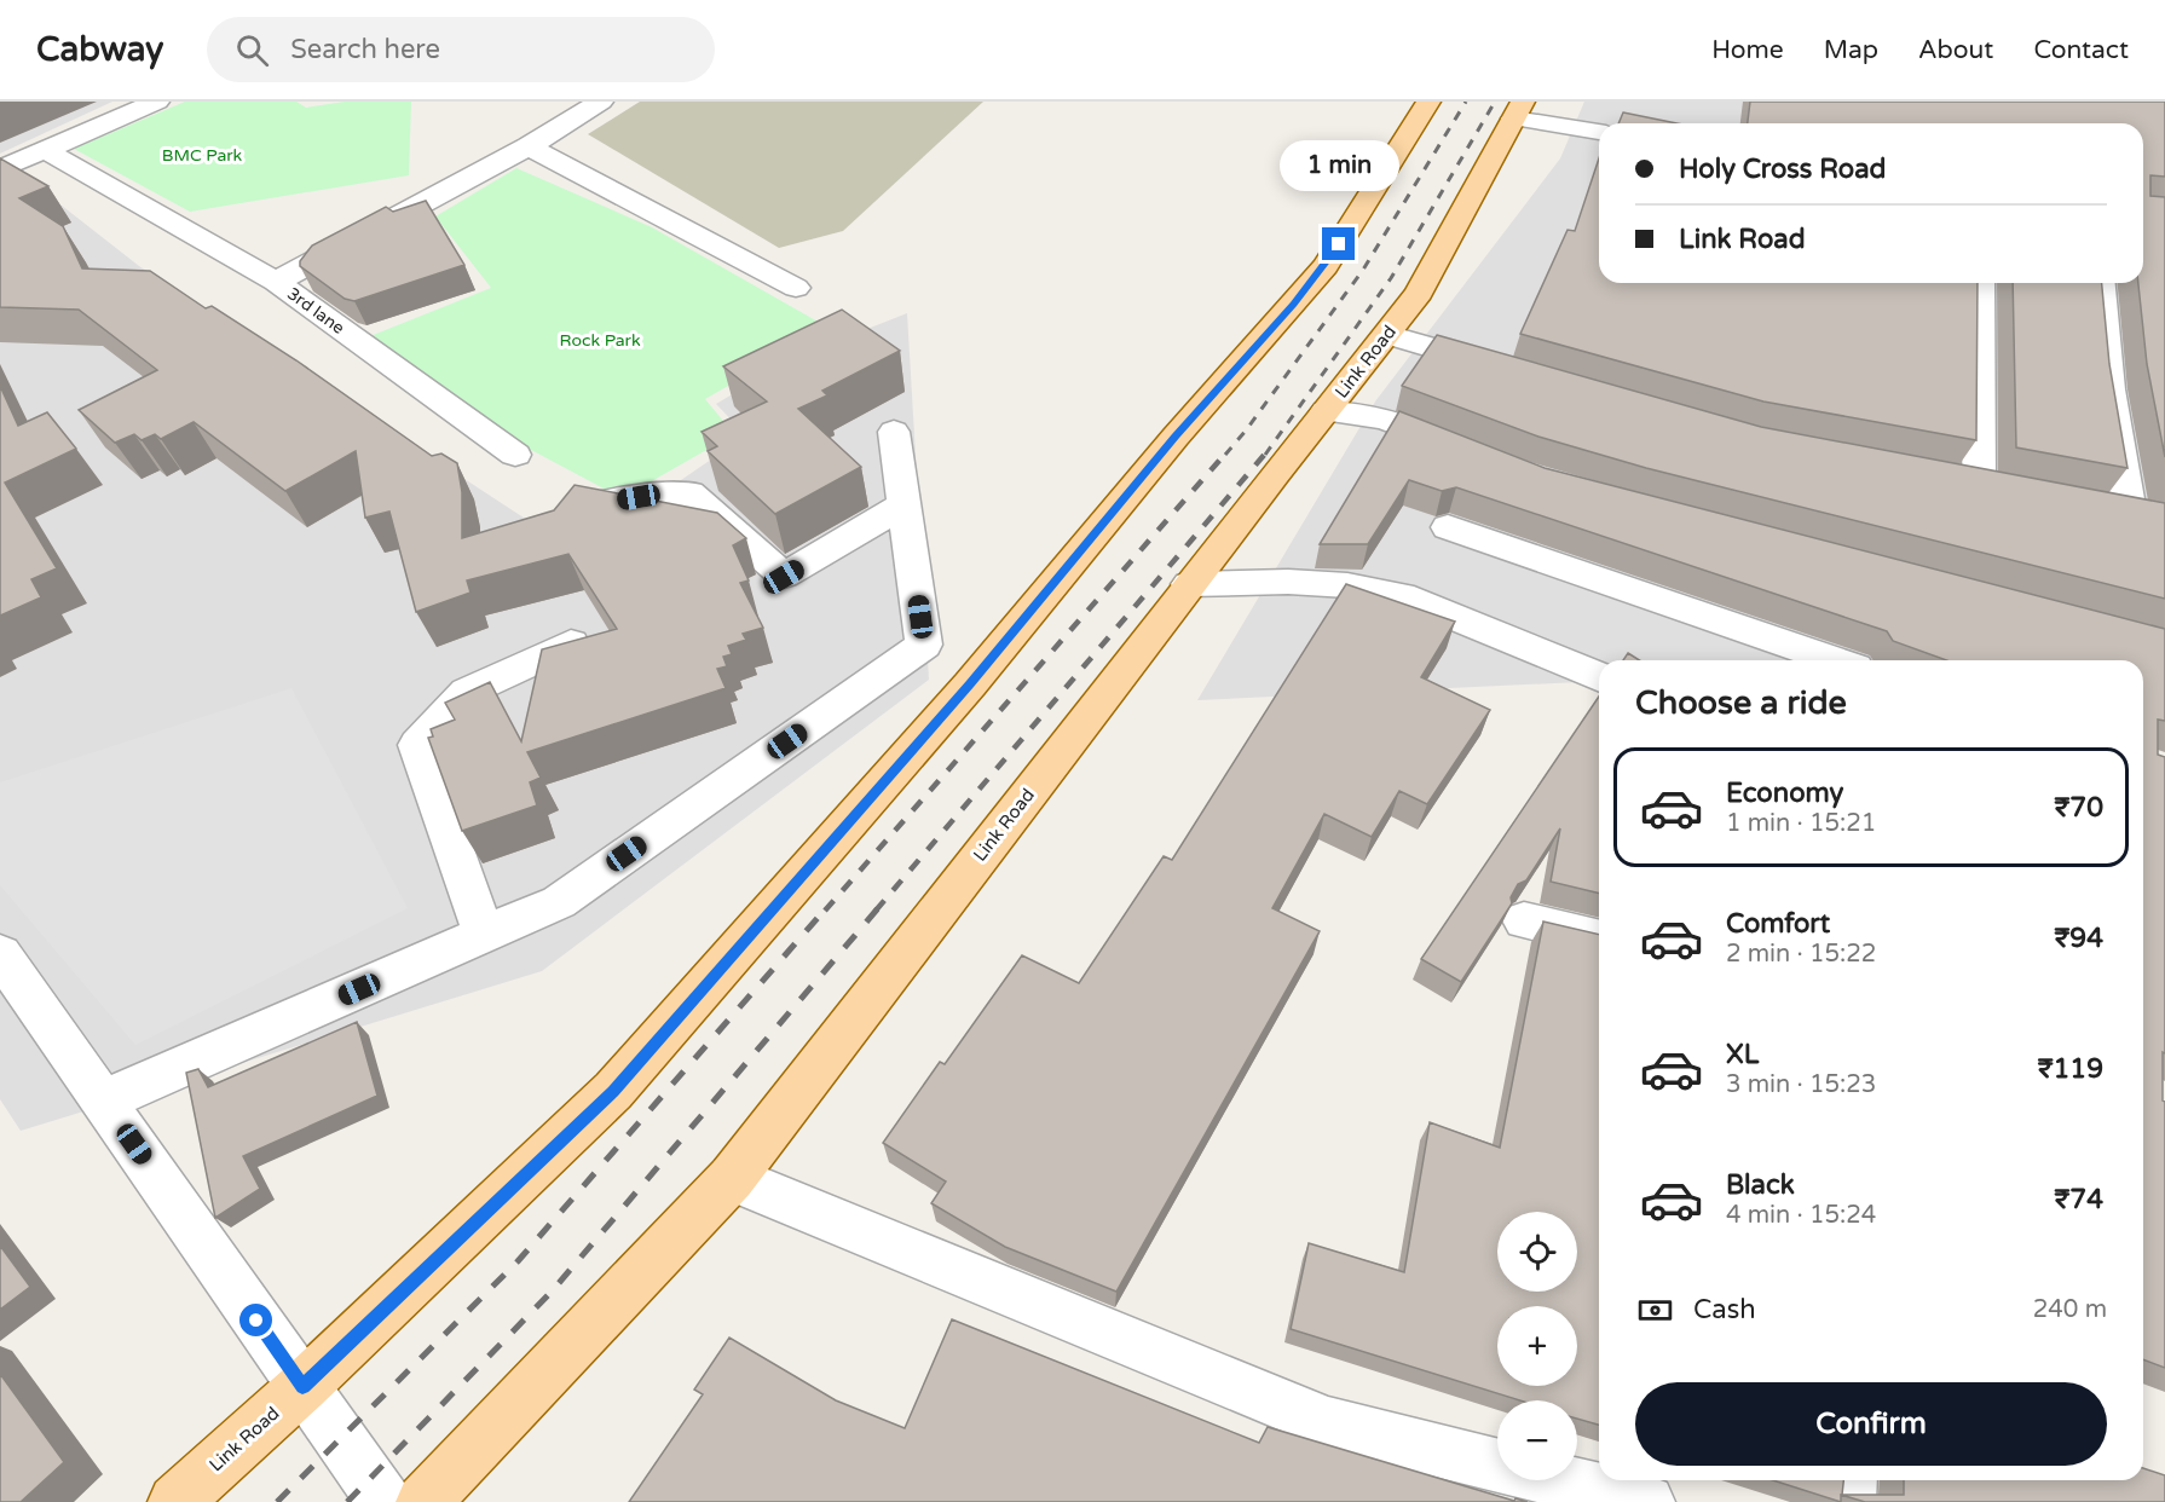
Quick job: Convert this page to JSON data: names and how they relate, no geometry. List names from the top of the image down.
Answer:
{
  "streets": {
    "main road": ["Link Road"],
    "street": ["3rd lane"]
  },
  "parks": ["BMC Park", "Rock Park"],
  "page": {
    "header": "Cabway",
    "search": "Search here",
    "nav": [
      "Home",
      "Map",
      "About",
      "Contact"
    ],
    "banner": ["Holy Cross Road", "Link Road"],
    "bubble": "1 min",
    "heading": "Choose a ride",
    "list": [
      {
        "name": "Economy",
        "note": "1 min · 15:21",
        "value": "₹70"
      },
      {
        "name": "Comfort",
        "note": "2 min · 15:22",
        "value": "₹94"
      },
      {
        "name": "XL",
        "note": "3 min · 15:23",
        "value": "₹119"
      },
      {
        "name": "Black",
        "note": "4 min · 15:24",
        "value": "₹74"
      }
    ],
    "map_buttons": ["+", "−"],
    "pay": ["Cash", "240 m"],
    "buttons": "Confirm"
  }
}
